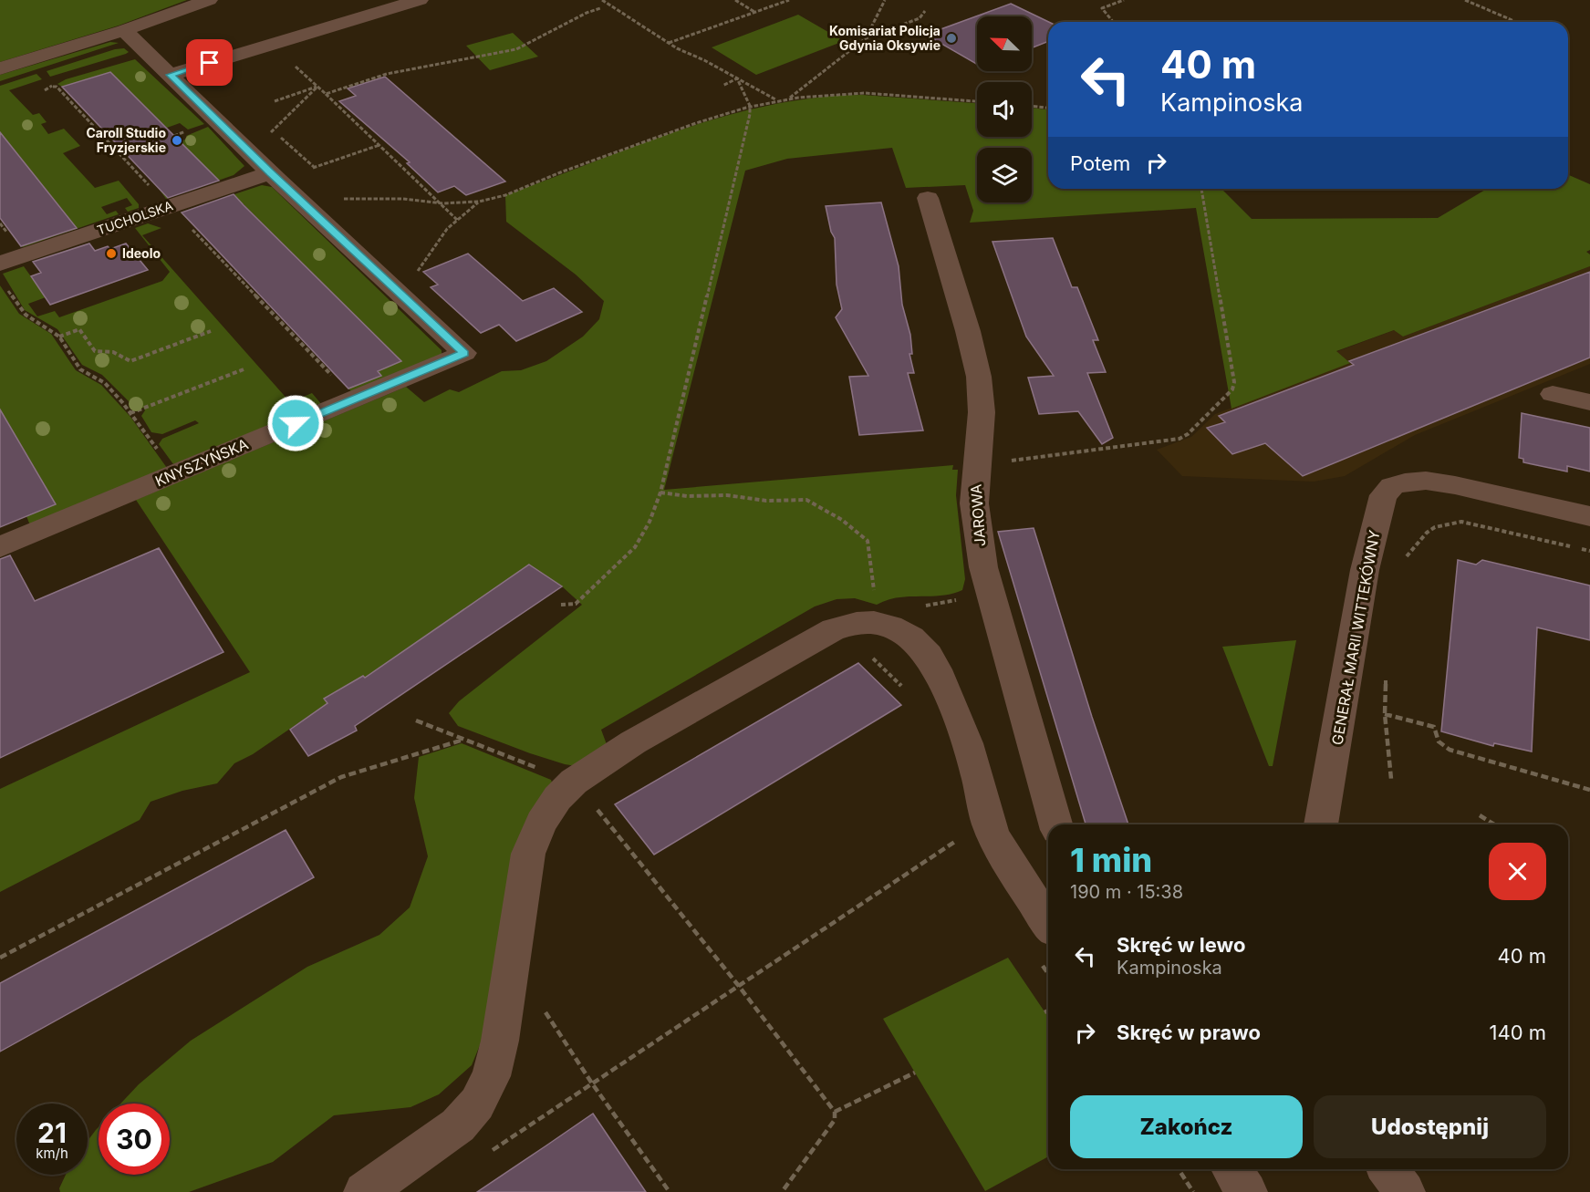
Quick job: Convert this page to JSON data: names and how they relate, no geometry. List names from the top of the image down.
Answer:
{
  "streets": {
    "street": [
      "TUCHOLSKA",
      "KNYSZYŃSKA",
      "JAROWA",
      "GENERAŁ MARII WITTEKÓWNY"
    ]
  },
  "places": ["Komisariat Policja Gdynia Oksywie", "Caroll Studio Fryzjerskie", "Ideolo"],
  "north": "top left",
  "page": {
    "turn": ["40 m", "Kampinoska"],
    "then": "Potem",
    "heading": ["1 min", "190 m · 15:38"],
    "list": [
      {
        "name": "Skręć w lewo",
        "note": "Kampinoska",
        "value": "40 m"
      },
      {
        "name": "Skręć w prawo",
        "value": "140 m"
      }
    ],
    "buttons": ["Zakończ", "Udostępnij"],
    "speed": "21 km/h",
    "limit": "30"
  }
}
